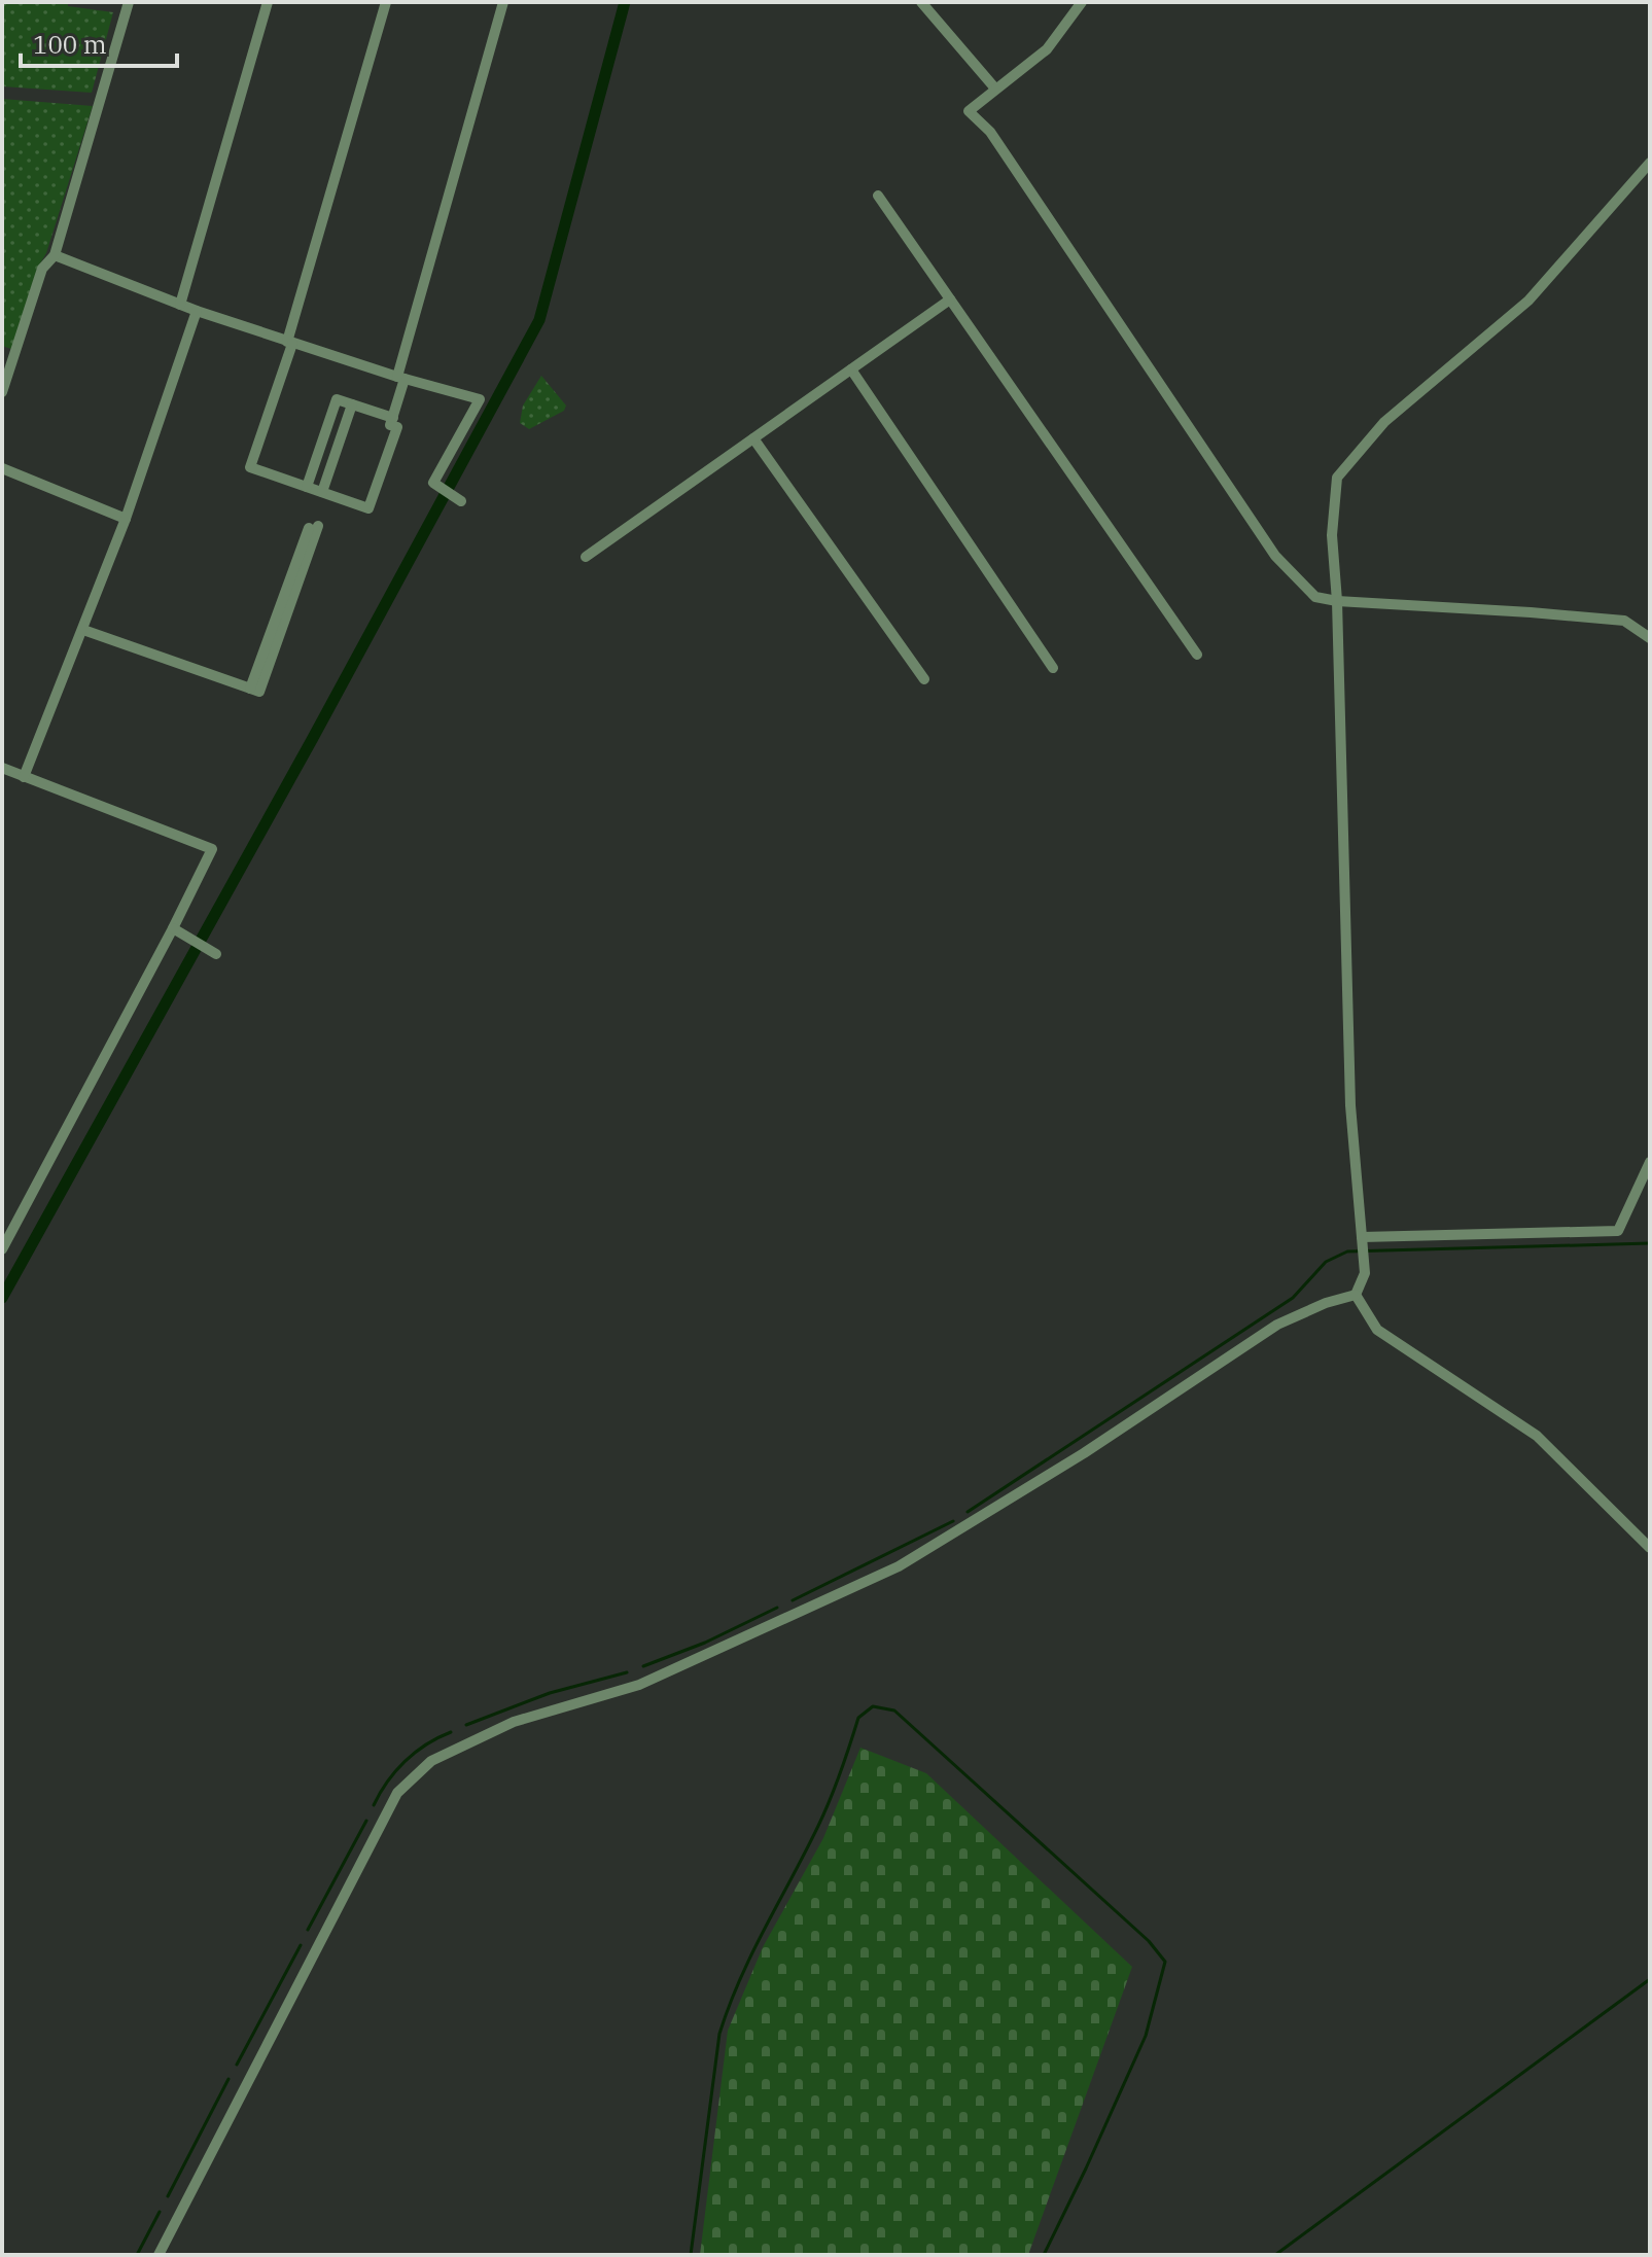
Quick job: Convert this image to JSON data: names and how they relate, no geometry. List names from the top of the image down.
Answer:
{
  "scale_bar": "100 m"
}
